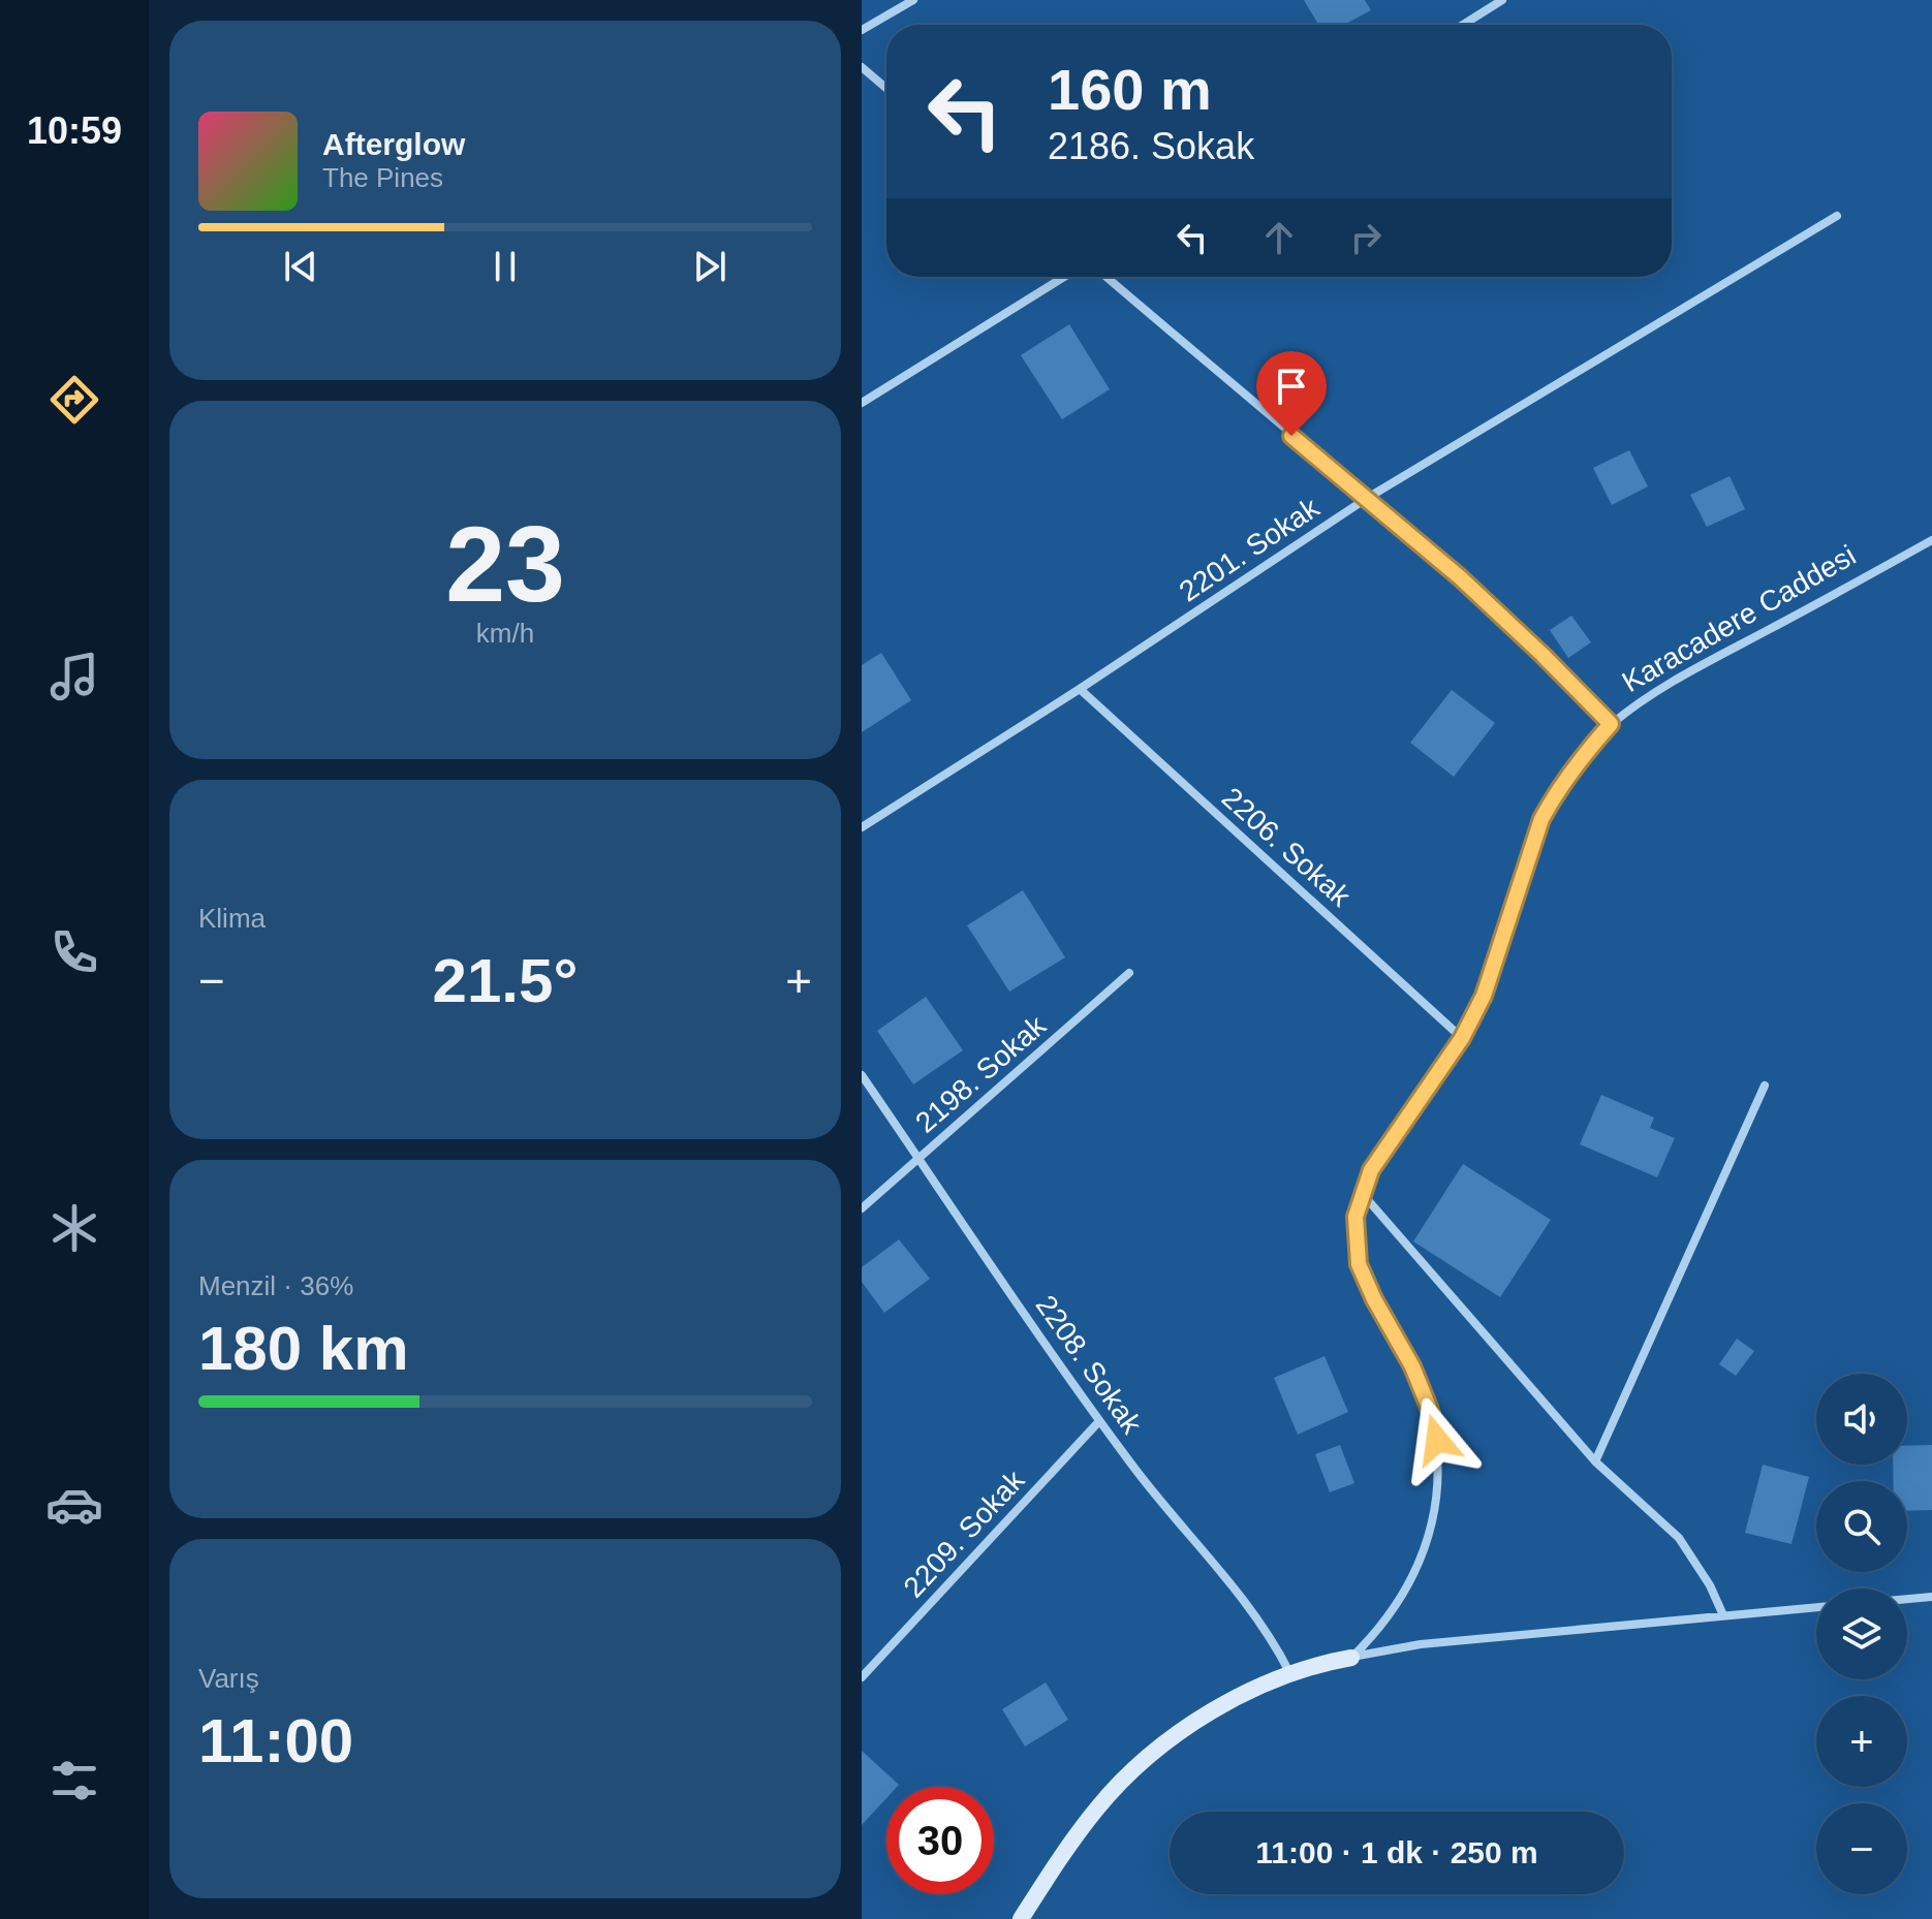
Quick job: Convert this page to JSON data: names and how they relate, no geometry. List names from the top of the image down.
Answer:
{
  "streets": {
    "street": [
      "2201. Sokak",
      "Karacadere Caddesi",
      "2206. Sokak",
      "2198. Sokak",
      "2208. Sokak",
      "2209. Sokak"
    ]
  },
  "crossings": [
    ["2201. Sokak", "2206. Sokak"],
    ["Karacadere Caddesi", "2206. Sokak"],
    ["2198. Sokak", "2208. Sokak"],
    ["2208. Sokak", "2209. Sokak"]
  ],
  "page": {
    "tabs": "10:59",
    "turn": ["160 m", "2186. Sokak"],
    "song": ["Afterglow", "The Pines"],
    "tile": [
      ["23", "km/h"],
      "Klima",
      ["Menzil · 36%", "180 km"],
      ["Varış", "11:00"]
    ],
    "heat": ["−", "21.5°", "+"],
    "map_buttons": ["+", "−"],
    "limit": "30",
    "trip": "11:00 · 1 dk · 250 m"
  }
}
